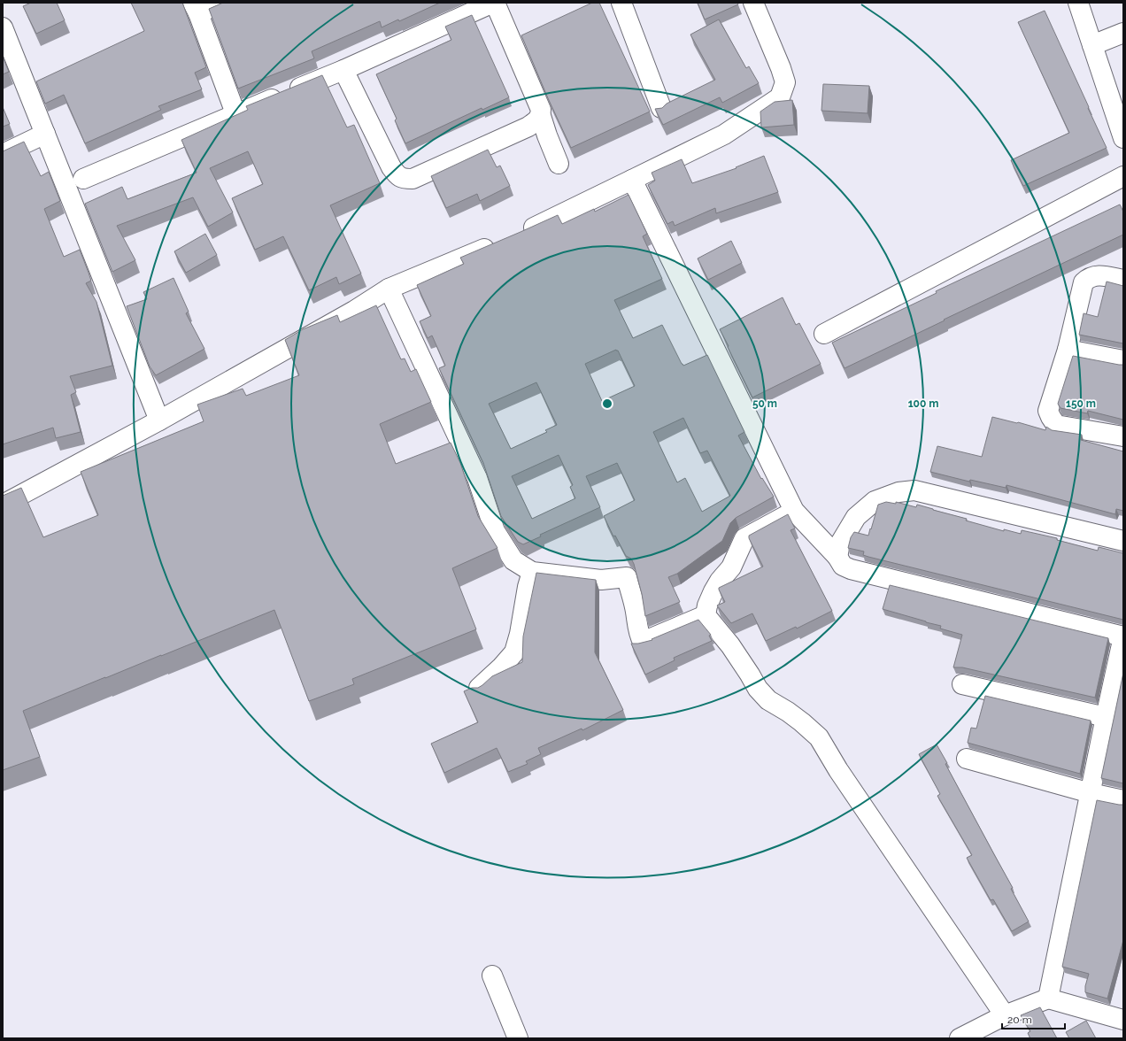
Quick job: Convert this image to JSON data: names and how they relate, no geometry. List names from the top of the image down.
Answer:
{
  "scale_bar": "20 m",
  "rings": ["50 m", "100 m", "150 m"]
}
